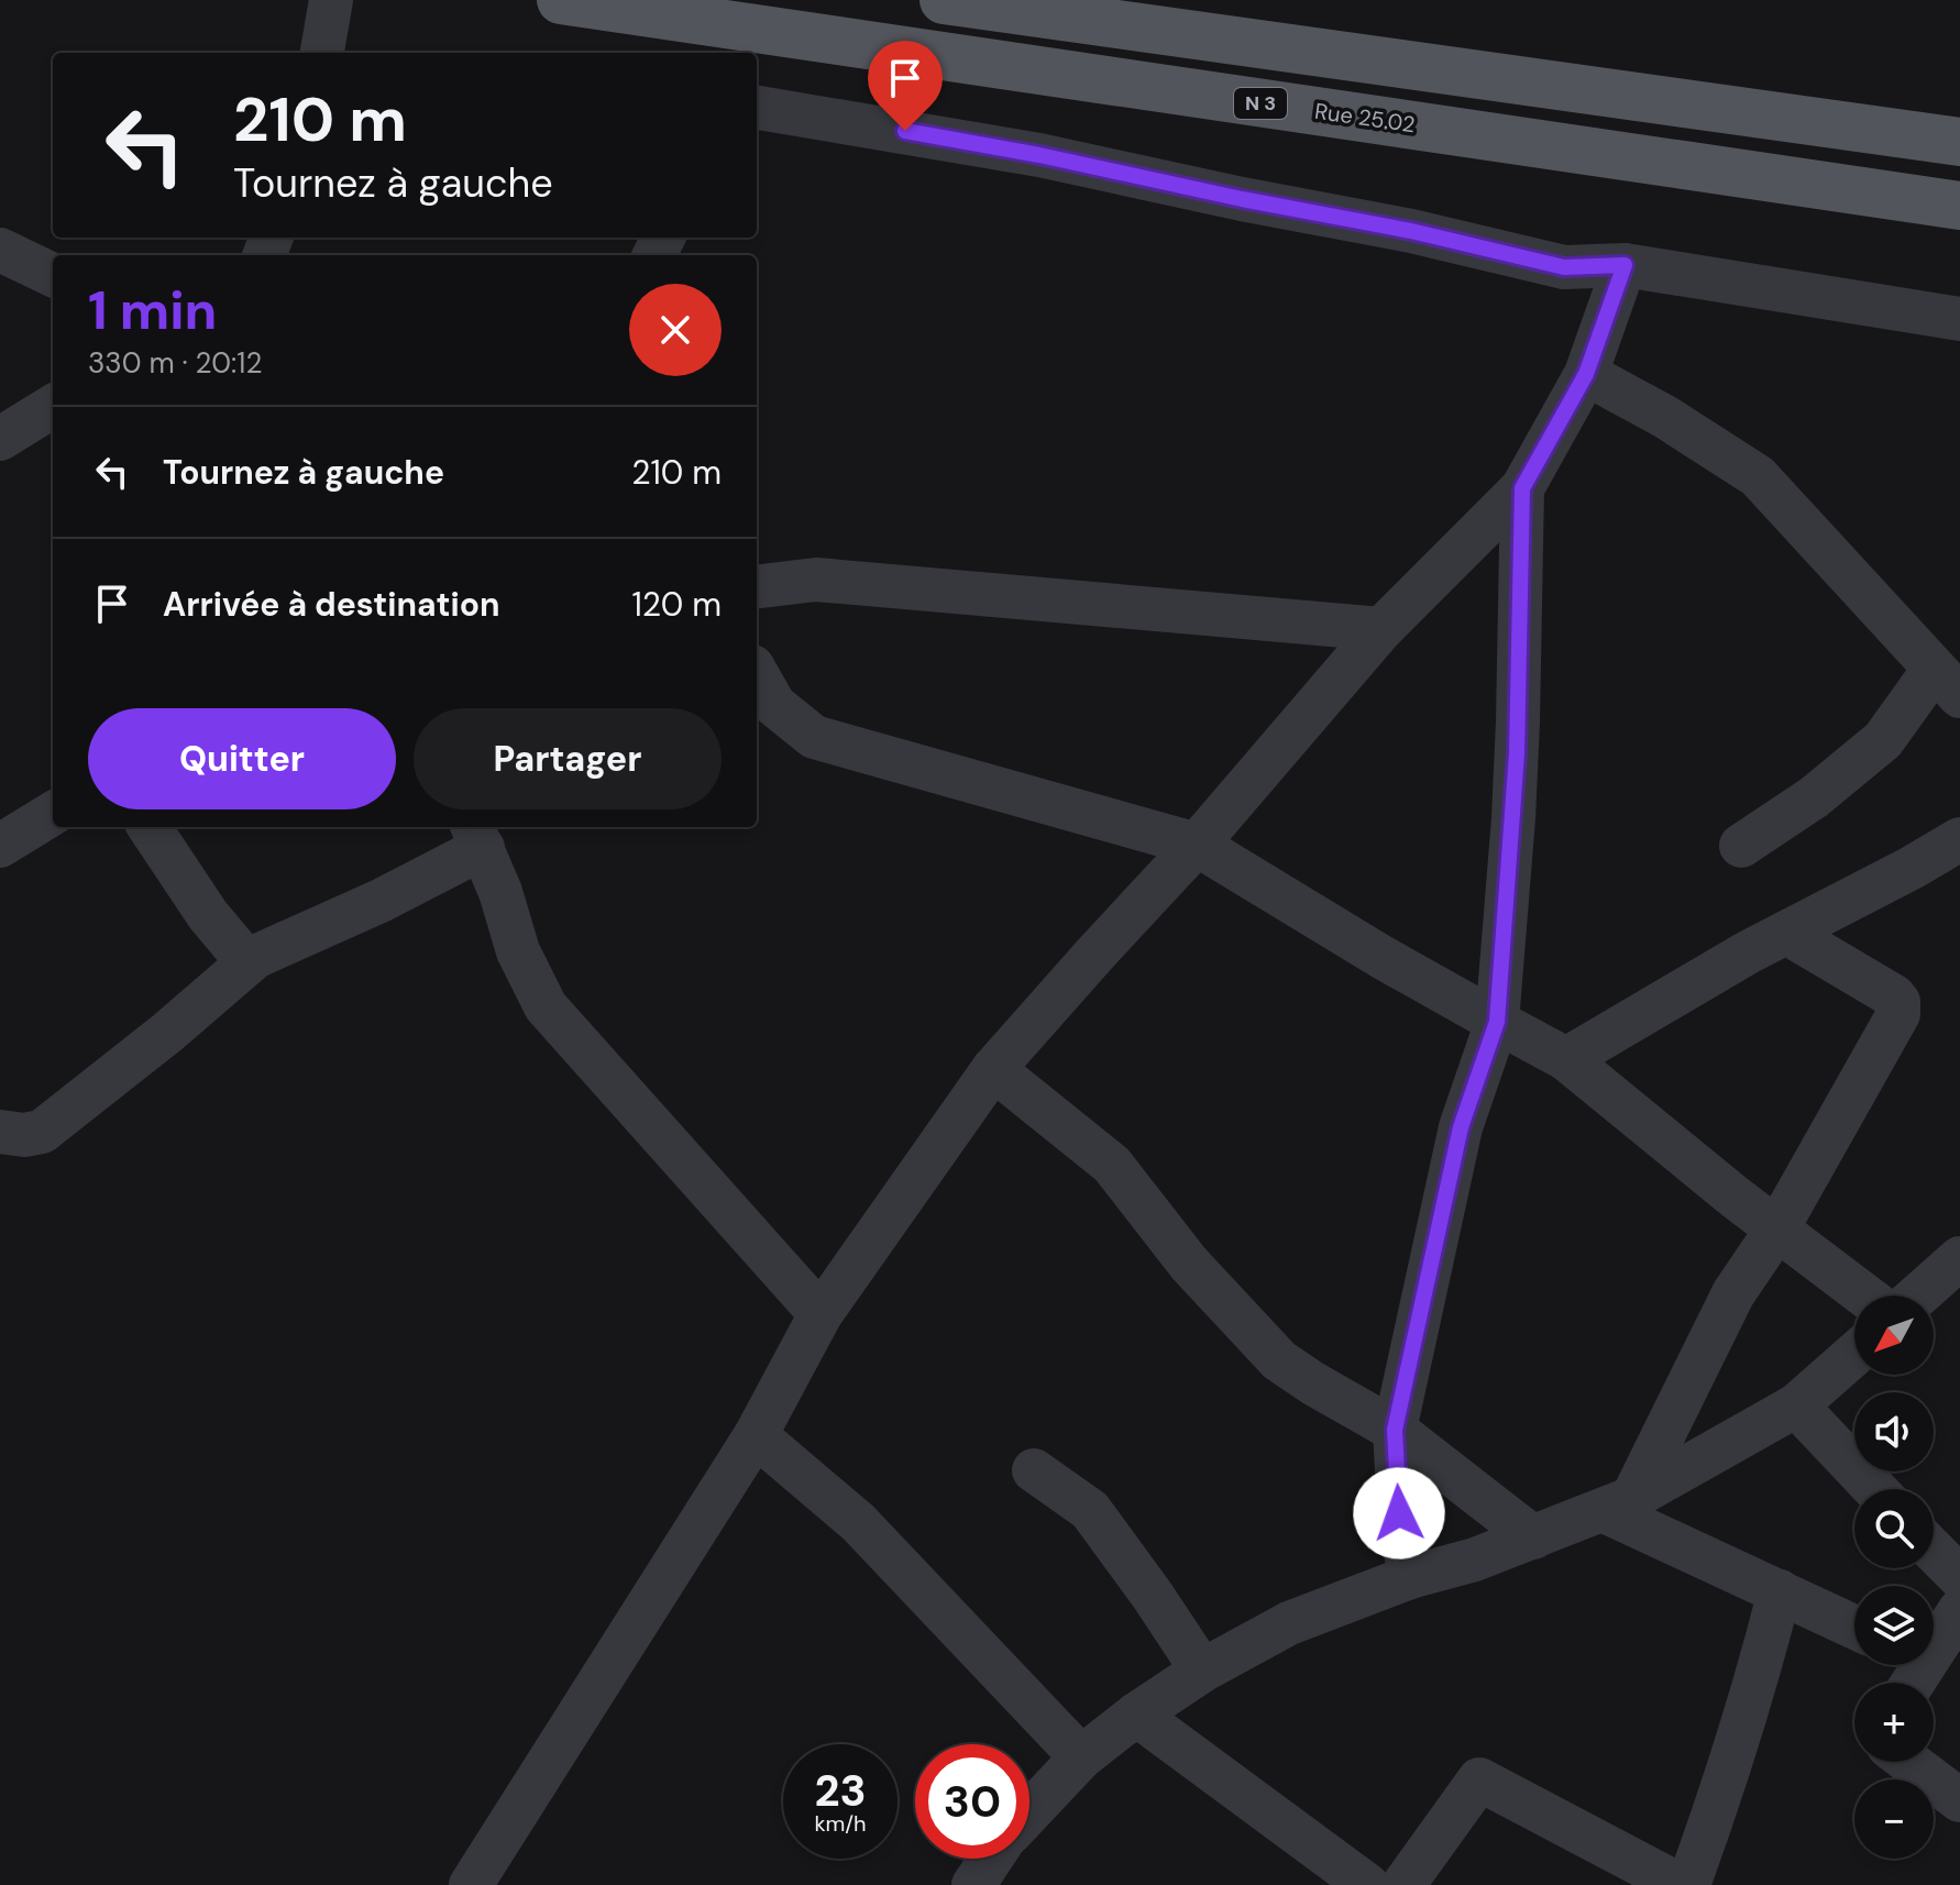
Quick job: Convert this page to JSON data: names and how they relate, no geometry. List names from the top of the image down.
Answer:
{
  "streets": {
    "main road": ["N 3", "Rue 25.02"]
  },
  "north": "bottom left",
  "page": {
    "turn": ["210 m", "Tournez à gauche"],
    "heading": ["1 min", "330 m · 20:12"],
    "list": [
      {
        "name": "Tournez à gauche",
        "value": "210 m"
      },
      {
        "name": "Arrivée à destination",
        "value": "120 m"
      }
    ],
    "buttons": ["Quitter", "Partager"],
    "map_buttons": ["+", "−"],
    "speed": "23 km/h",
    "limit": "30"
  }
}
